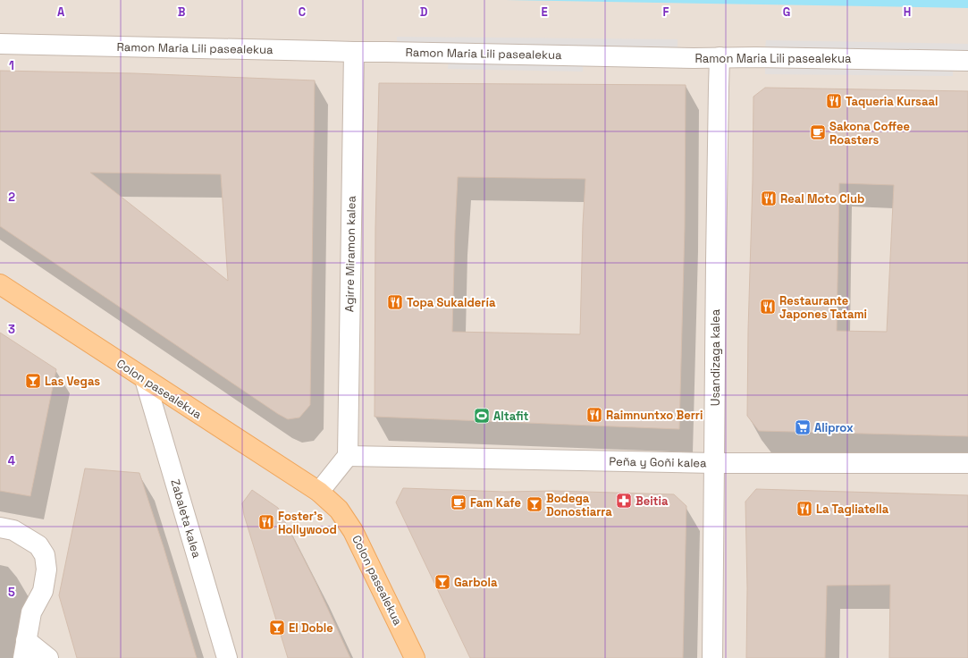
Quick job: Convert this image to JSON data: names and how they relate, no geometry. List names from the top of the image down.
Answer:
{
  "streets": {
    "main road": ["Colon pasealekua"],
    "street": [
      "Ramon Maria Lili pasealekua",
      "Agirre Miramon kalea",
      "Usandizaga kalea",
      "Peña y Goñi kalea",
      "Zabaleta kalea"
    ]
  },
  "crossings": [
    ["Ramon Maria Lili pasealekua", "Agirre Miramon kalea"],
    ["Ramon Maria Lili pasealekua", "Usandizaga kalea"],
    ["Agirre Miramon kalea", "Peña y Goñi kalea"],
    ["Usandizaga kalea", "Peña y Goñi kalea"],
    ["Colon pasealekua", "Zabaleta kalea"]
  ],
  "places": {
    "restaurant": [
      "Taqueria Kursaal",
      "Real Moto Club",
      "Topa Sukaldería",
      "Restaurante Japones Tatami",
      "Raimnuntxo Berri",
      "La Tagliatella",
      "Foster's Hollywood"
    ],
    "cafe": ["Sakona Coffee Roasters", "Fam Kafe"],
    "bar": [
      "Las Vegas",
      "Bodega Donostiarra",
      "Garbola",
      "El Doble"
    ],
    "sports": ["Altafit"],
    "supermarket": ["Aliprox"],
    "pharmacy": ["Beitia"]
  },
  "grid": {
    "columns": [
      "A",
      "B",
      "C",
      "D",
      "E",
      "F",
      "G",
      "H"
    ],
    "rows": [
      "1",
      "2",
      "3",
      "4",
      "5"
    ]
  }
}
